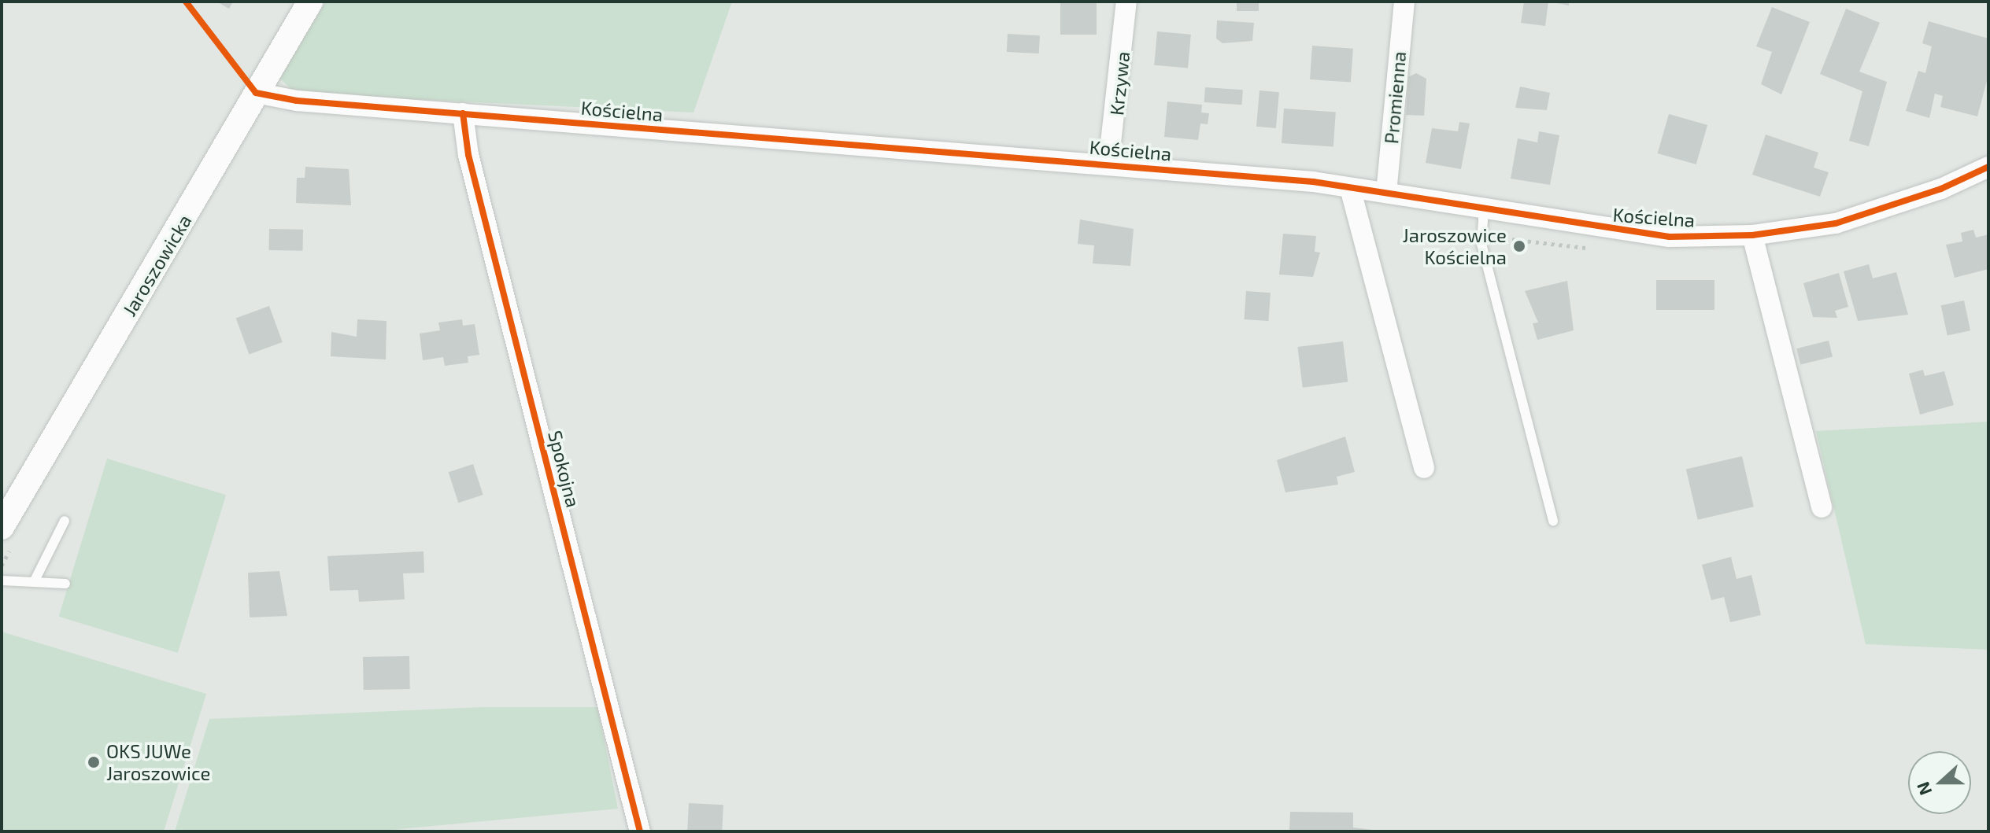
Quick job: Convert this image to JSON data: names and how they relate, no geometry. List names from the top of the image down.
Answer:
{
  "streets": {
    "street": [
      "Krzywa",
      "Promienna",
      "Kościelna",
      "Jaroszowicka",
      "Spokojna"
    ]
  },
  "crossings": [
    ["Krzywa", "Kościelna"],
    ["Promienna", "Kościelna"],
    ["Kościelna", "Jaroszowicka"],
    ["Kościelna", "Spokojna"]
  ],
  "places": ["Jaroszowice Kościelna", "OKS JUWe Jaroszowice"],
  "north": "left"
}
